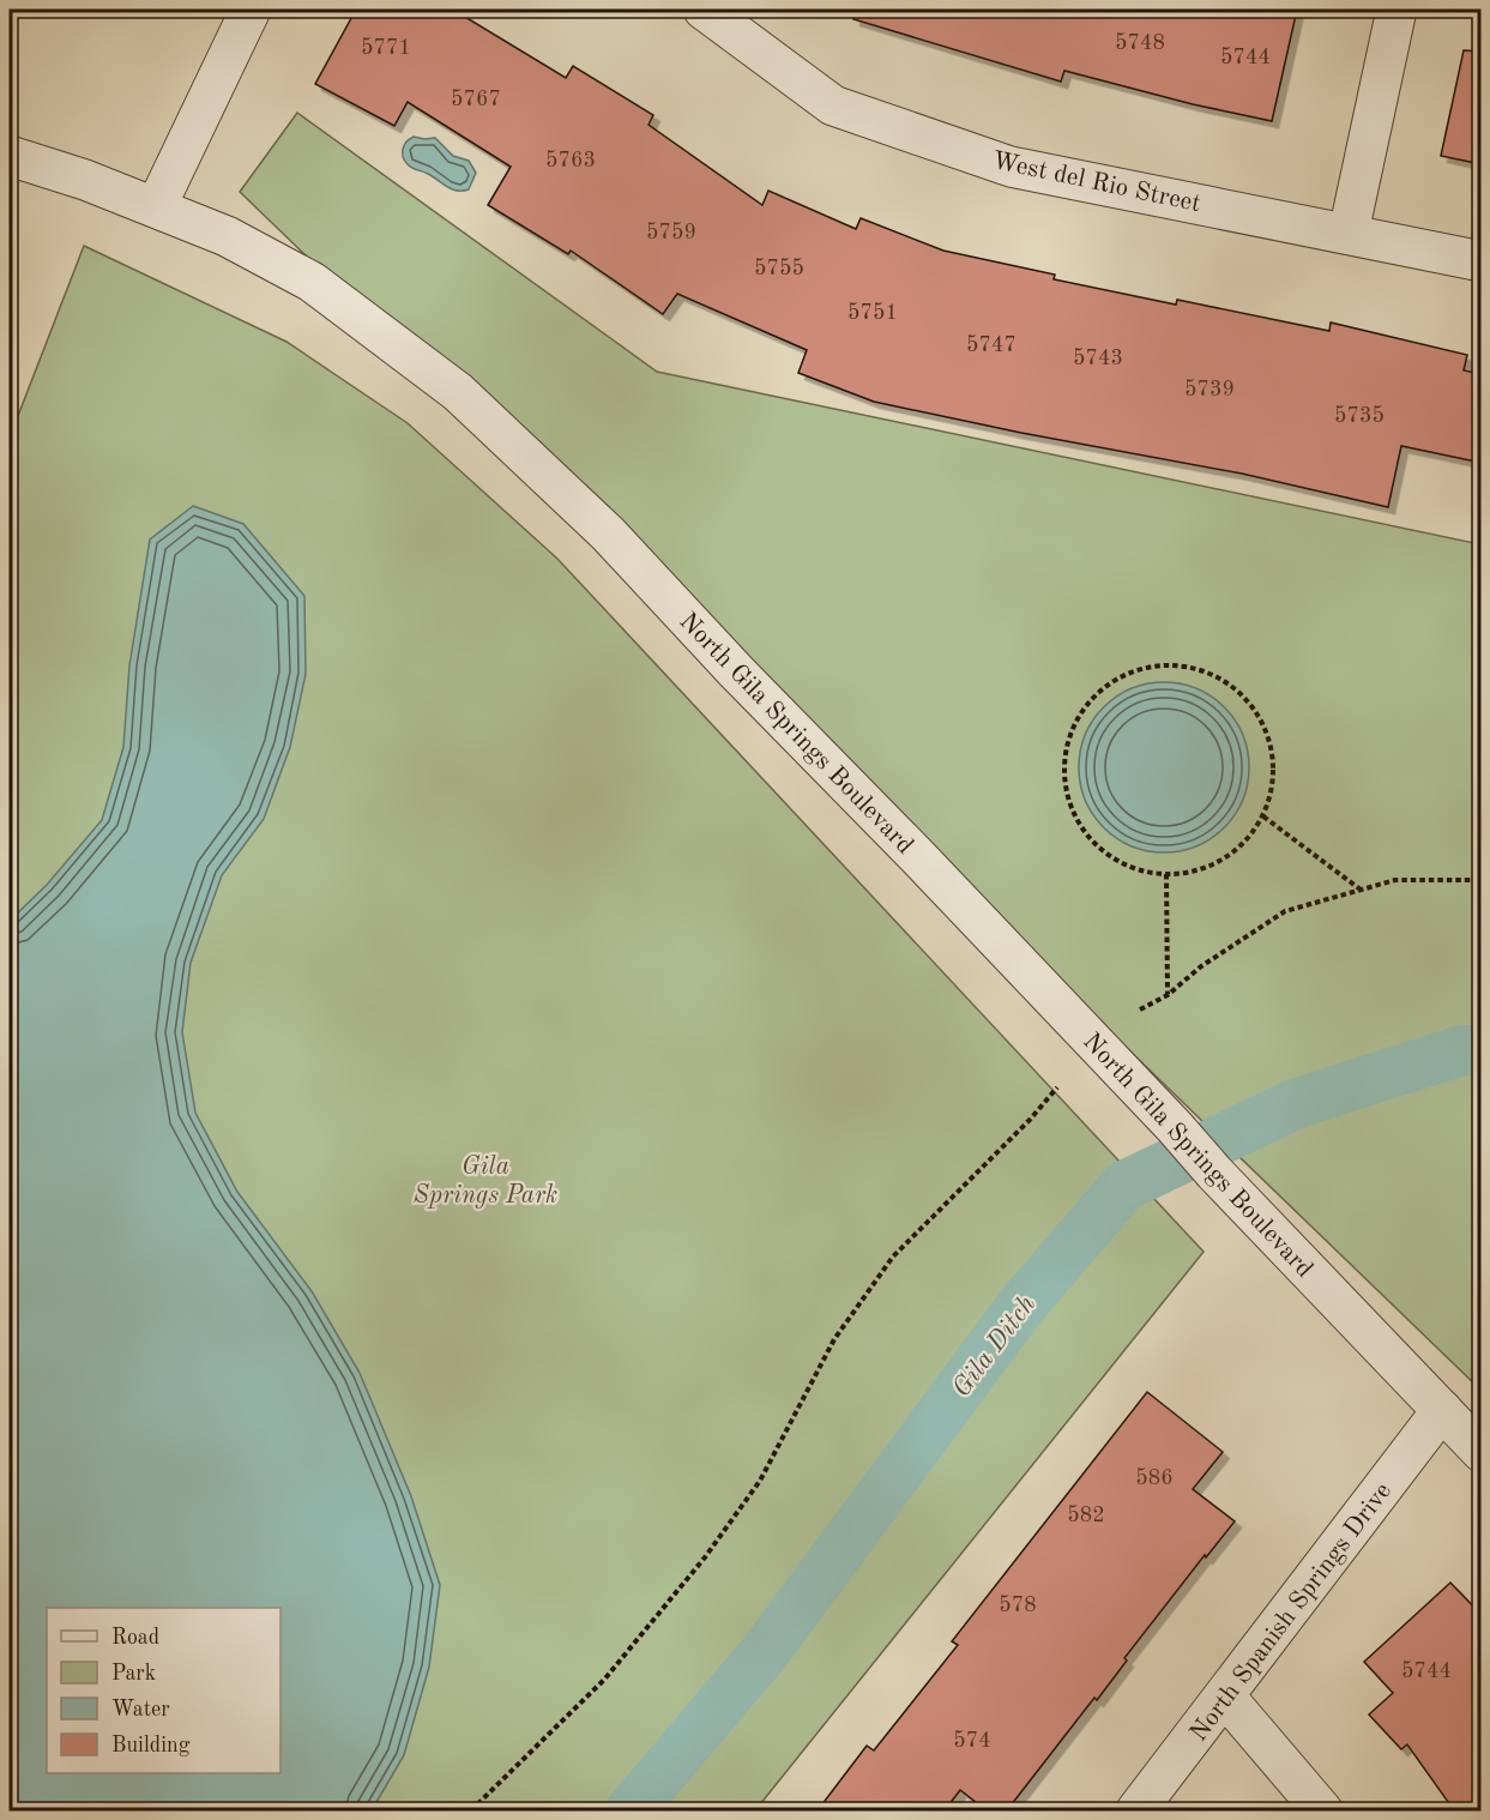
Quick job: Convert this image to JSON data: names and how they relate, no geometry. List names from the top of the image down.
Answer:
{
  "streets": {
    "street": ["West del Rio Street", "North Gila Springs Boulevard", "North Spanish Springs Drive"]
  },
  "crossings": [
    ["North Gila Springs Boulevard", "North Spanish Springs Drive"]
  ],
  "water": ["Gila Ditch"],
  "parks": ["Gila Springs Park"],
  "house_numbers": [
    "5748",
    "5771",
    "5744",
    "5767",
    "5763",
    "5759",
    "5755",
    "5751",
    "5747",
    "5743",
    "5739",
    "5735",
    "586",
    "582",
    "578",
    "5744",
    "574"
  ],
  "legend": [
    "Road",
    "Park",
    "Water",
    "Building"
  ]
}
